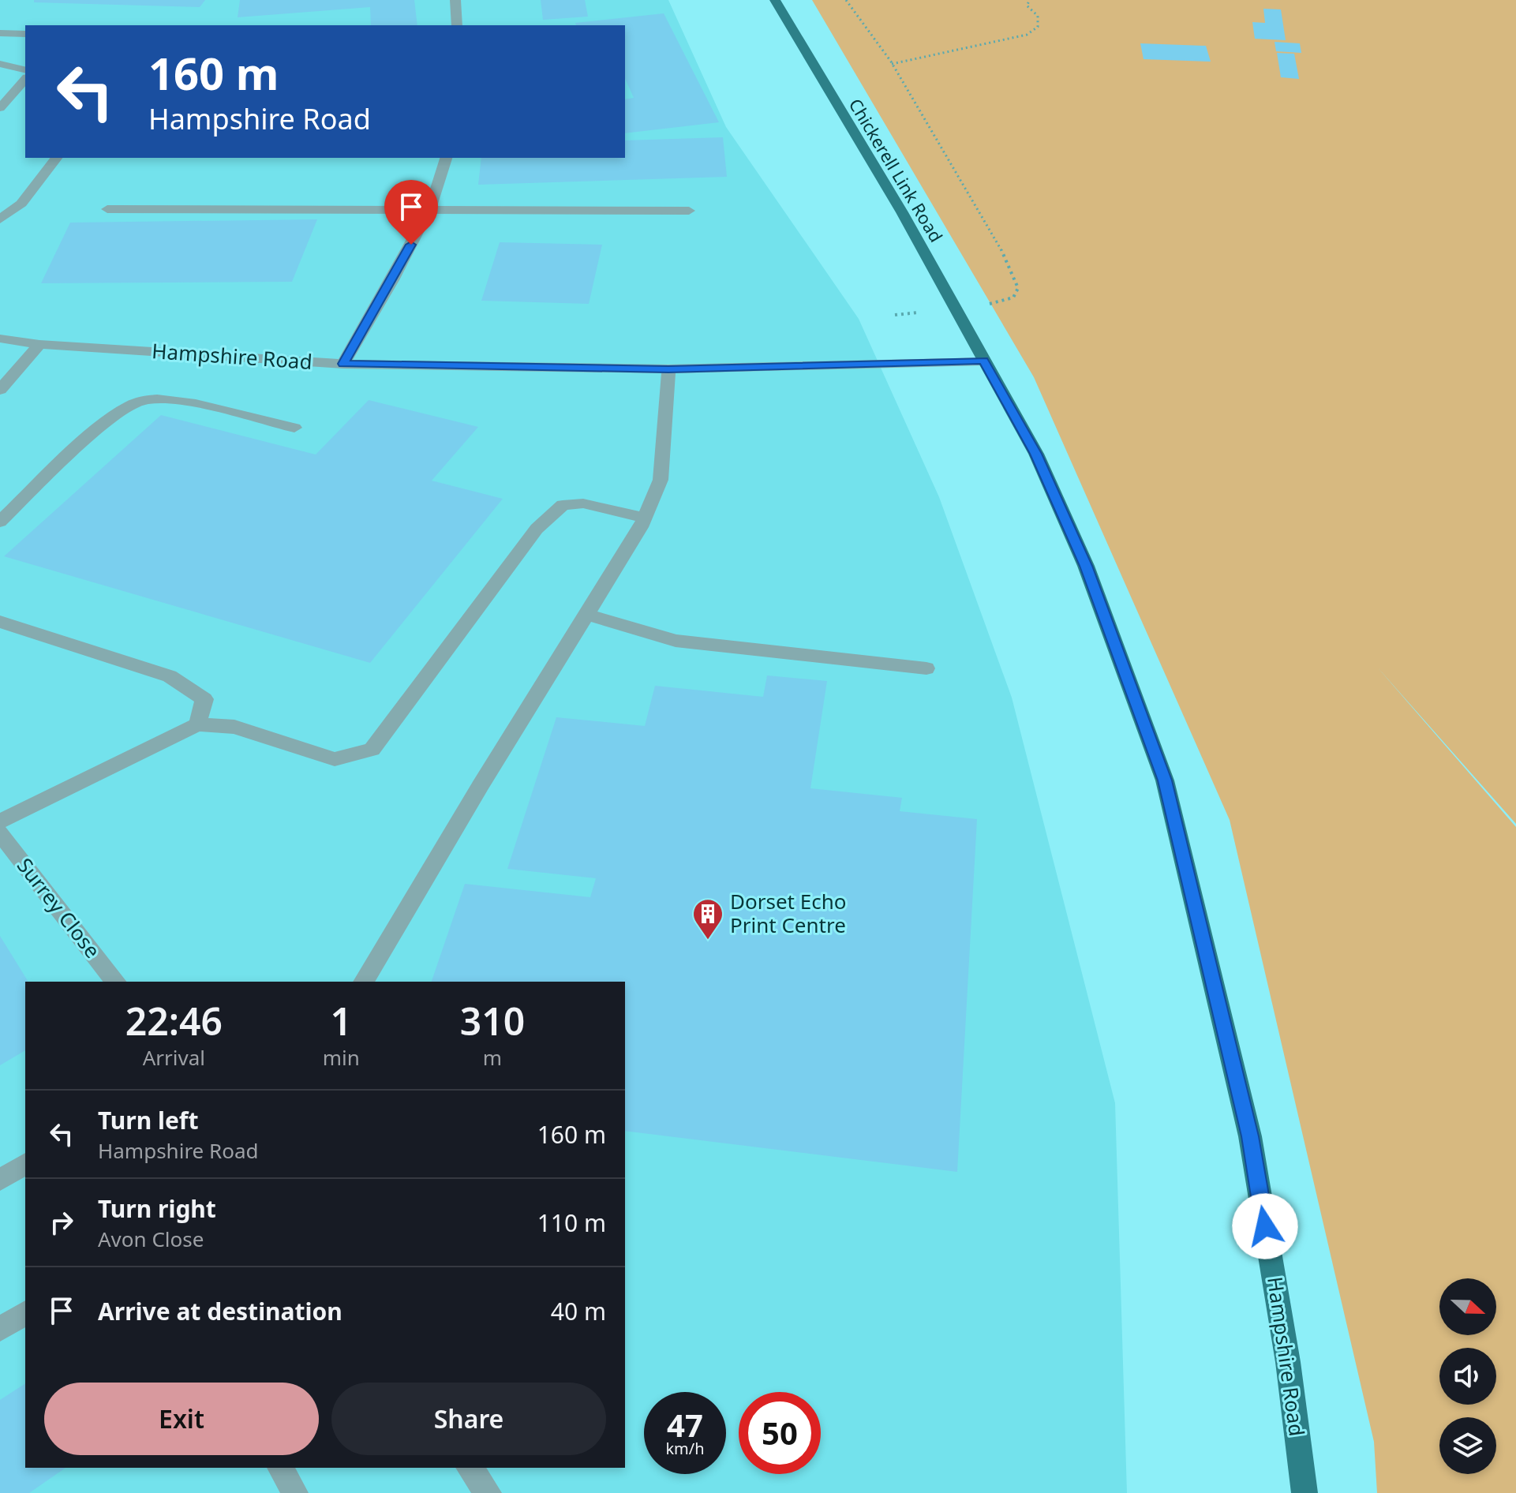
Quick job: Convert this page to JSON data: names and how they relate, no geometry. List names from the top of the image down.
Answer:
{
  "streets": {
    "main road": ["Chickerell Link Road", "Hampshire Road"],
    "street": ["Surrey Close"]
  },
  "crossings": [
    ["Chickerell Link Road", "Hampshire Road"]
  ],
  "places": {
    "building": ["Dorset Echo Print Centre"]
  },
  "north": "right",
  "page": {
    "turn": ["160 m", "Hampshire Road"],
    "eta": [
      "22:46",
      "Arrival",
      "1",
      "min",
      "310",
      "m"
    ],
    "list": [
      {
        "name": "Turn left",
        "note": "Hampshire Road",
        "value": "160 m"
      },
      {
        "name": "Turn right",
        "note": "Avon Close",
        "value": "110 m"
      },
      {
        "name": "Arrive at destination",
        "value": "40 m"
      }
    ],
    "buttons": ["Exit", "Share"],
    "speed": "47 km/h",
    "limit": "50"
  }
}
